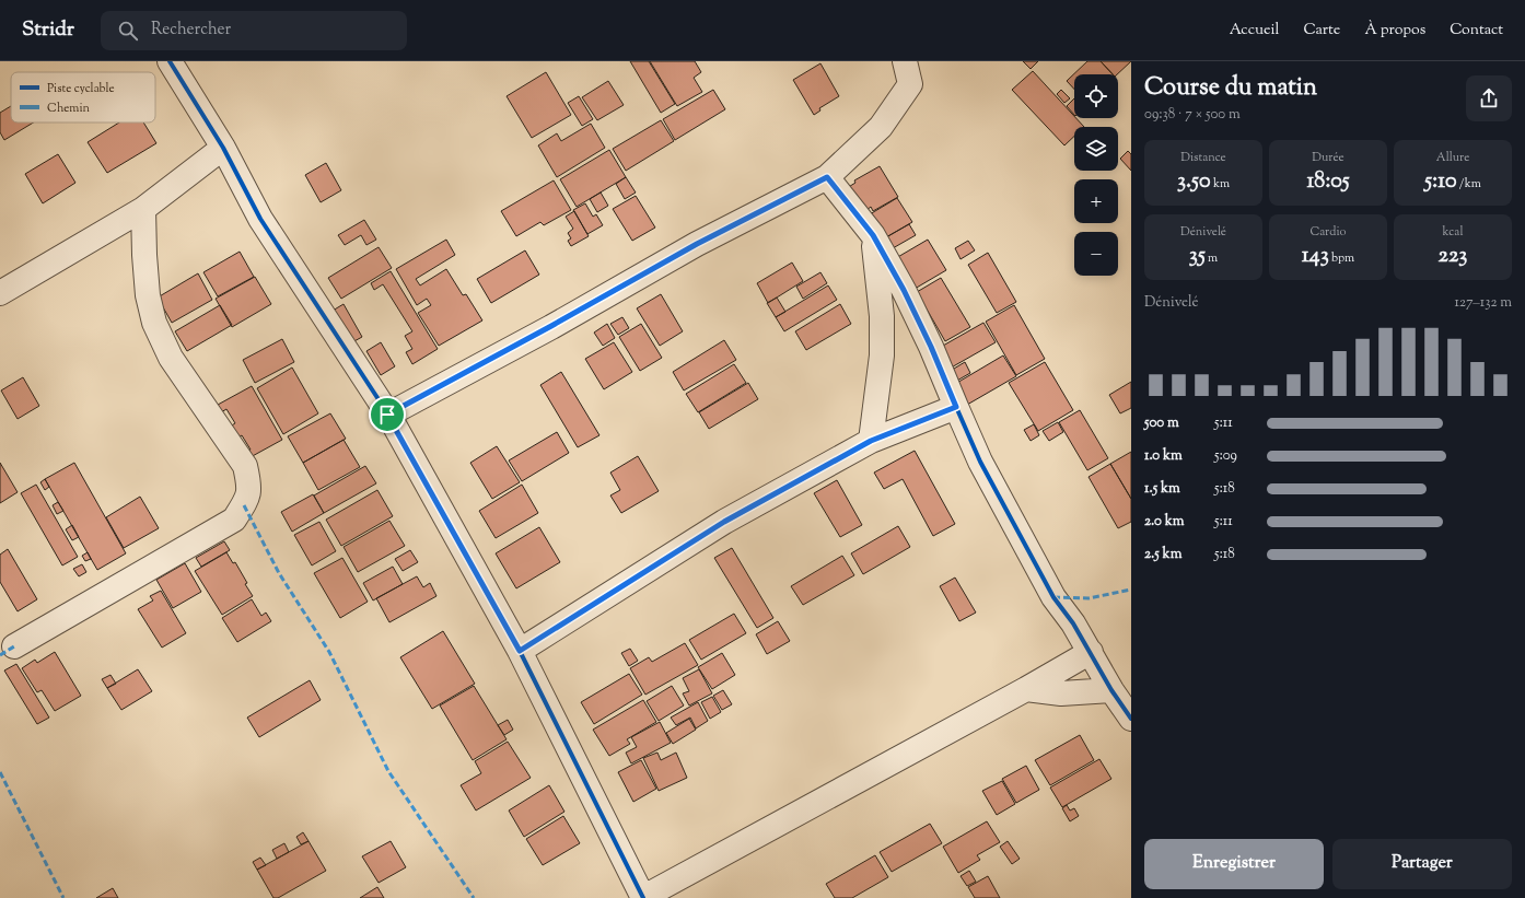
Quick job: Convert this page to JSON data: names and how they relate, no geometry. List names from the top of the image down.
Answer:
{
  "legend": ["Piste cyclable", "Chemin"],
  "page": {
    "header": "Stridr",
    "search": "Rechercher",
    "nav": [
      "Accueil",
      "Carte",
      "À propos",
      "Contact"
    ],
    "heading": ["Course du matin", "09:38 · 7 × 500 m"],
    "map_buttons": ["+", "−"],
    "stats": [
      ["Distance", "3.50 km"],
      ["Durée", "18:05"],
      ["Allure", "5:10 /km"],
      ["Dénivelé", "35 m"],
      ["Cardio", "143 bpm"],
      ["kcal", "223"]
    ],
    "chart": ["Dénivelé", "127–132 m"],
    "list": [
      {
        "name": "500 m",
        "note": "5:11"
      },
      {
        "name": "1.0 km",
        "note": "5:09"
      },
      {
        "name": "1.5 km",
        "note": "5:18"
      },
      {
        "name": "2.0 km",
        "note": "5:11"
      },
      {
        "name": "2.5 km",
        "note": "5:18"
      }
    ],
    "buttons": ["Enregistrer", "Partager"]
  }
}
